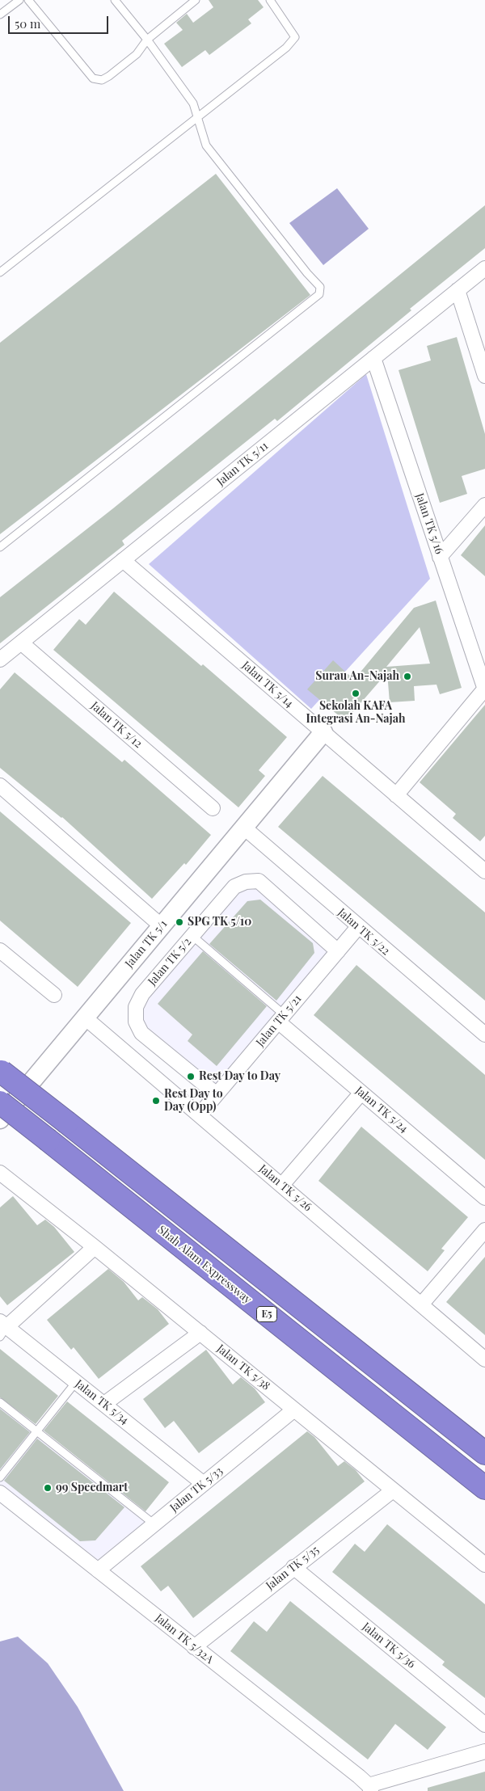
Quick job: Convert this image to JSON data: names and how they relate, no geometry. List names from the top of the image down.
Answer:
{
  "streets": {
    "highway": ["Shah Alam Expressway", "E5"],
    "street": [
      "Jalan TK 5/11",
      "Jalan TK 5/16",
      "Jalan TK 5/14",
      "Jalan TK 5/12",
      "Jalan TK 5/22",
      "Jalan TK 5/1",
      "Jalan TK 5/2",
      "Jalan TK 5/21",
      "Jalan TK 5/24",
      "Jalan TK 5/26",
      "Jalan TK 5/38",
      "Jalan TK 5/34",
      "Jalan TK 5/33",
      "Jalan TK 5/35",
      "Jalan TK 5/32A",
      "Jalan TK 5/36"
    ]
  },
  "crossings": [
    ["Jalan TK 5/11", "Jalan TK 5/16"],
    ["Jalan TK 5/11", "Jalan TK 5/14"],
    ["Jalan TK 5/11", "Jalan TK 5/12"],
    ["Jalan TK 5/14", "Jalan TK 5/1"],
    ["Jalan TK 5/22", "Jalan TK 5/1"],
    ["Jalan TK 5/22", "Jalan TK 5/21"],
    ["Jalan TK 5/1", "Jalan TK 5/26"],
    ["Jalan TK 5/2", "Jalan TK 5/21"],
    ["Jalan TK 5/21", "Jalan TK 5/24"],
    ["Jalan TK 5/21", "Jalan TK 5/26"],
    ["Jalan TK 5/38", "Jalan TK 5/33"],
    ["Jalan TK 5/38", "Jalan TK 5/35"],
    ["Jalan TK 5/34", "Jalan TK 5/33"],
    ["Jalan TK 5/33", "Jalan TK 5/32A"],
    ["Jalan TK 5/35", "Jalan TK 5/32A"],
    ["Jalan TK 5/35", "Jalan TK 5/36"]
  ],
  "places": [
    "Surau An-Najah",
    "Sekolah KAFA Integrasi An-Najah",
    "SPG TK 5/10",
    "Rest Day to Day",
    "Rest Day to Day (Opp)",
    "99 Speedmart"
  ],
  "scale_bar": "50 m"
}
